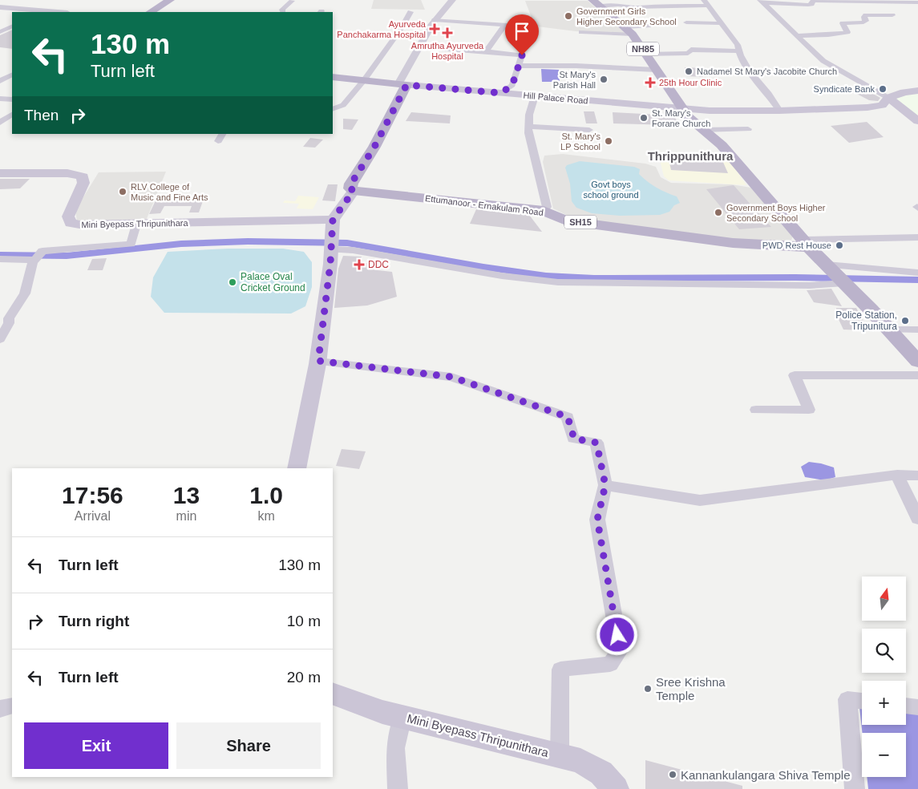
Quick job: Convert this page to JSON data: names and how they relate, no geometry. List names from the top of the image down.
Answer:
{
  "streets": {
    "main road": [
      "NH85",
      "Hill Palace Road",
      "Ettumanoor - Ernakulam Road",
      "SH15",
      "Mini Byepass Thripunithara"
    ]
  },
  "crossings": [
    ["NH85", "Hill Palace Road"]
  ],
  "districts": ["Thrippunithura"],
  "parks": ["Govt boys school ground"],
  "places": {
    "other": [
      "Government Girls Higher Secondary School",
      "Nadamel St Mary's Jacobite Church",
      "St Mary's Parish Hall",
      "Syndicate Bank",
      "St. Mary's Forane Church",
      "St. Mary's LP School",
      "RLV College of Music and Fine Arts",
      "Government Boys Higher Secondary School",
      "PWD Rest House",
      "Palace Oval Cricket Ground",
      "Police Station, Tripunitura",
      "Sree Krishna Temple",
      "Kannankulangara Shiva Temple"
    ],
    "health": [
      "Ayurveda Panchakarma Hospital",
      "Amrutha Ayurveda Hospital",
      "25th Hour Clinic",
      "DDC"
    ]
  },
  "north": "top",
  "page": {
    "turn": ["130 m", "Turn left"],
    "then": "Then",
    "eta": [
      "17:56",
      "Arrival",
      "13",
      "min",
      "1.0",
      "km"
    ],
    "list": [
      {
        "name": "Turn left",
        "value": "130 m"
      },
      {
        "name": "Turn right",
        "value": "10 m"
      },
      {
        "name": "Turn left",
        "value": "20 m"
      }
    ],
    "map_buttons": ["+", "−"],
    "buttons": ["Exit", "Share"]
  }
}
